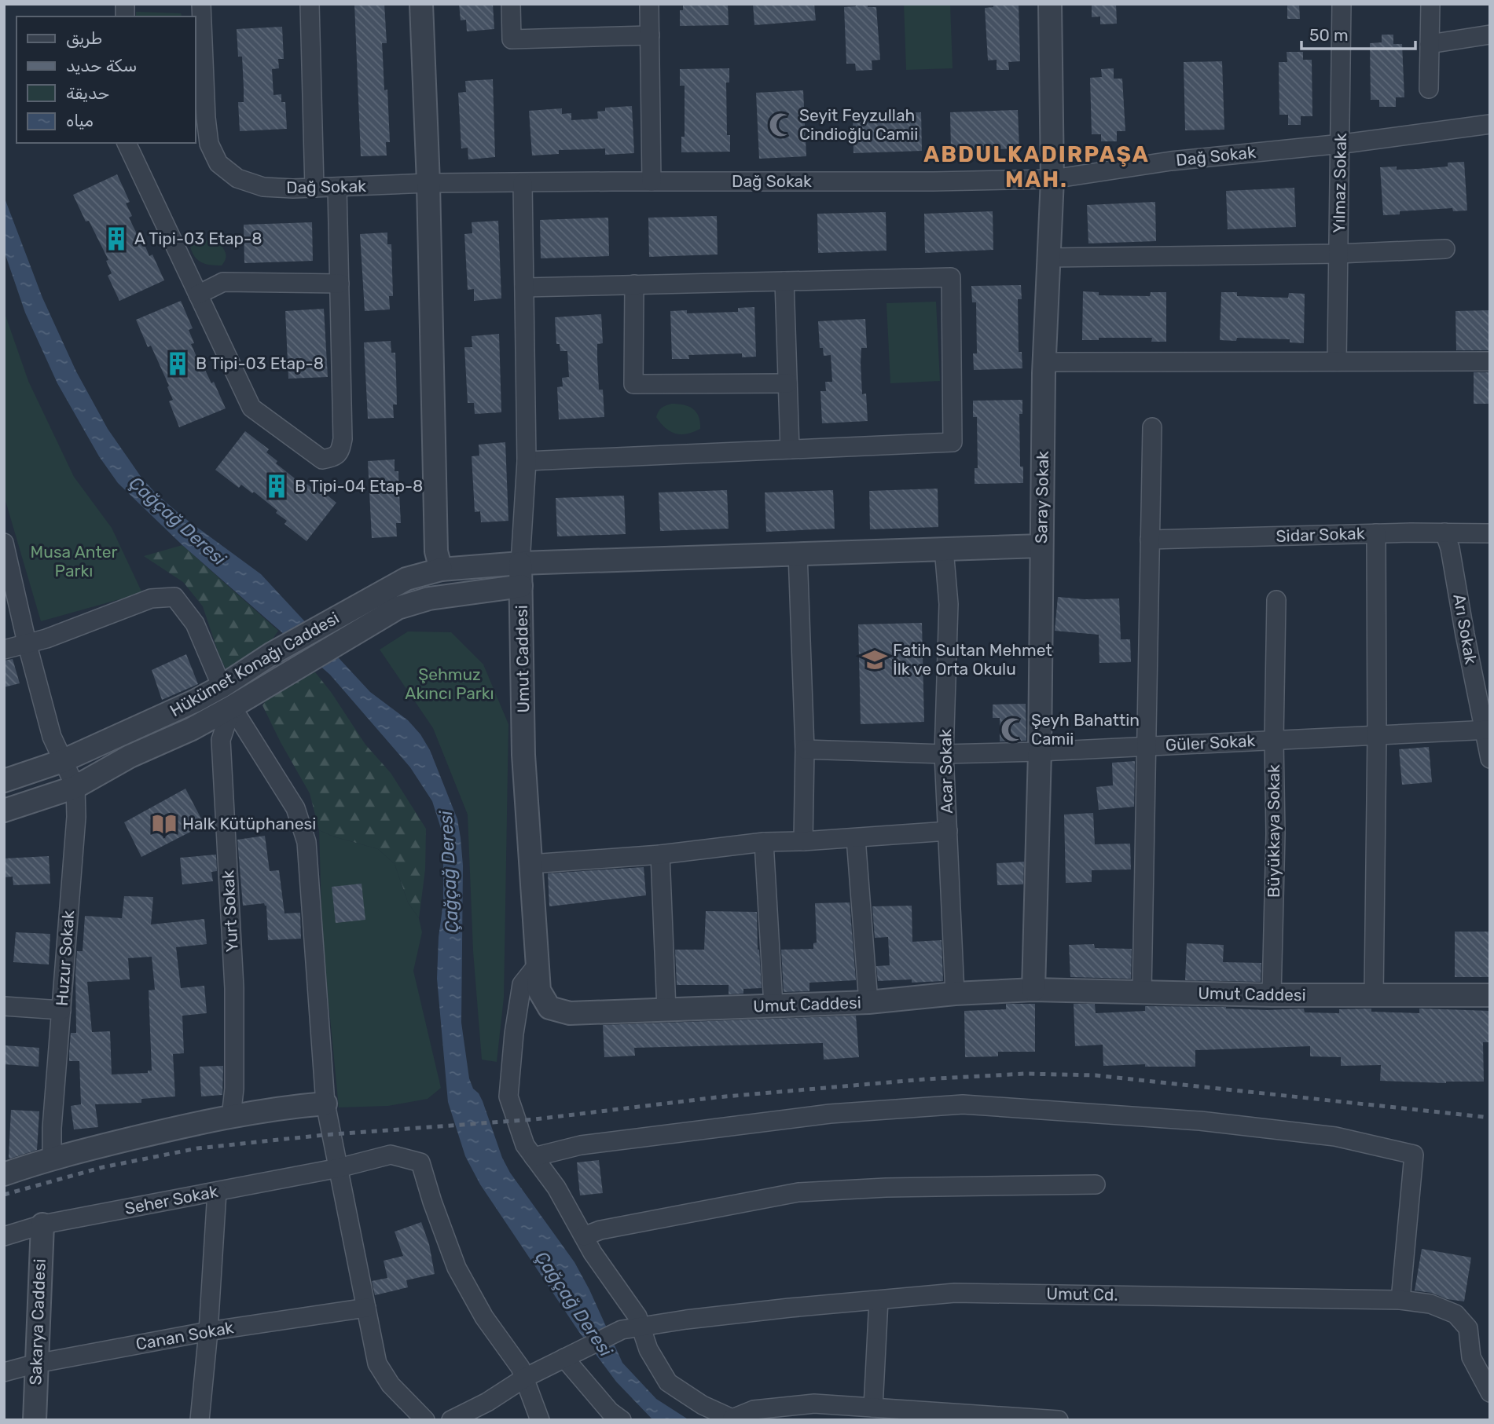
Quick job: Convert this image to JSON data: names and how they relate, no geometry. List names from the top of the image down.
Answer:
{
  "streets": {
    "street": [
      "Dağ Sokak",
      "Yılmaz Sokak",
      "Saray Sokak",
      "Sidar Sokak",
      "Arı Sokak",
      "Umut Caddesi",
      "Hükümet Konağı Caddesi",
      "Güler Sokak",
      "Acar Sokak",
      "Büyükkaya Sokak",
      "Yurt Sokak",
      "Huzur Sokak",
      "Seher Sokak",
      "Umut Cd.",
      "Sakarya Caddesi",
      "Canan Sokak"
    ]
  },
  "crossings": [
    ["Dağ Sokak", "Yılmaz Sokak"],
    ["Dağ Sokak", "Saray Sokak"],
    ["Saray Sokak", "Umut Caddesi"],
    ["Saray Sokak", "Hükümet Konağı Caddesi"],
    ["Saray Sokak", "Güler Sokak"],
    ["Sidar Sokak", "Arı Sokak"],
    ["Arı Sokak", "Güler Sokak"],
    ["Umut Caddesi", "Hükümet Konağı Caddesi"],
    ["Umut Caddesi", "Acar Sokak"],
    ["Umut Caddesi", "Büyükkaya Sokak"],
    ["Hükümet Konağı Caddesi", "Acar Sokak"],
    ["Hükümet Konağı Caddesi", "Yurt Sokak"],
    ["Hükümet Konağı Caddesi", "Huzur Sokak"],
    ["Güler Sokak", "Acar Sokak"],
    ["Güler Sokak", "Büyükkaya Sokak"],
    ["Seher Sokak", "Umut Cd."],
    ["Seher Sokak", "Sakarya Caddesi"],
    ["Sakarya Caddesi", "Canan Sokak"]
  ],
  "districts": ["ABDULKADIRPAŞA MAH."],
  "water": ["Çağçağ Deresi"],
  "parks": ["Musa Anter Parkı", "Şehmuz Akıncı Parkı"],
  "places": {
    "mosque": ["Seyit Feyzullah Cindioğlu Camii", "Şeyh Bahattin Camii"],
    "building": ["A Tipi-03 Etap-8", "B Tipi-03 Etap-8", "B Tipi-04 Etap-8"],
    "school or university": ["Fatih Sultan Mehmet İlk ve Orta Okulu"],
    "library": ["Halk Kütüphanesi"]
  },
  "legend": [
    "طريق",
    "سكة حديد",
    "حديقة",
    "مياه"
  ],
  "scale_bar": "50 m"
}
